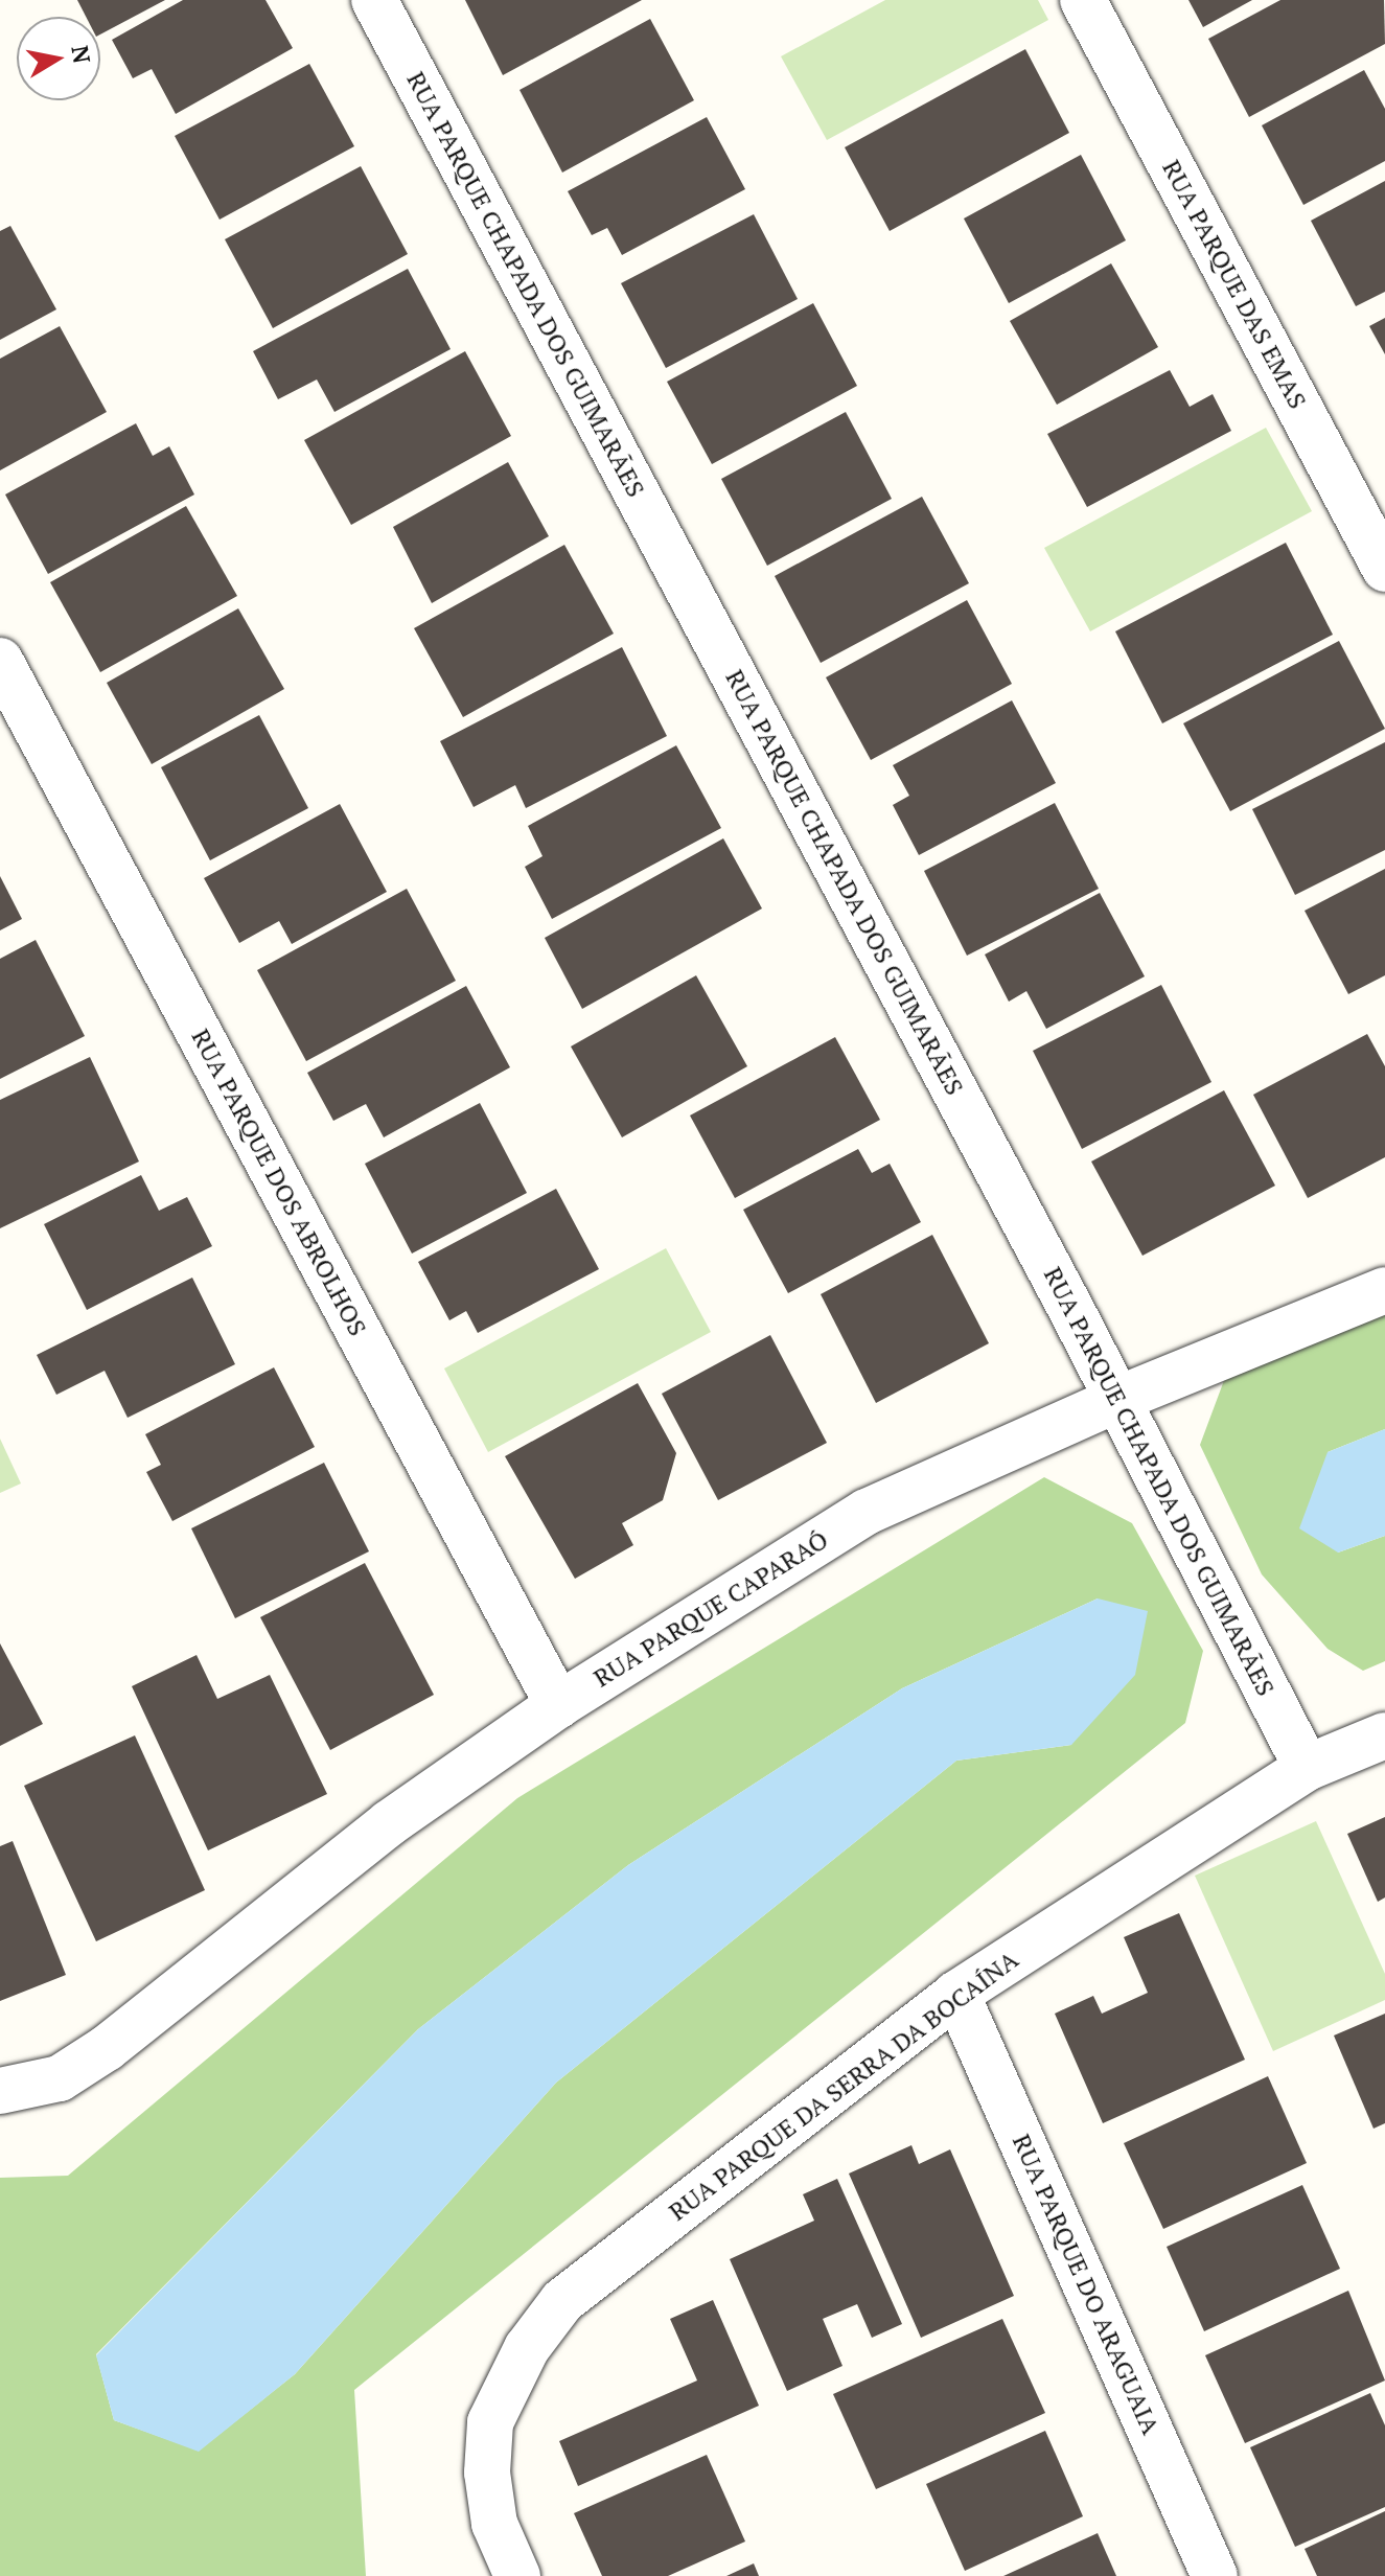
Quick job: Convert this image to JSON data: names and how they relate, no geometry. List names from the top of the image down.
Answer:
{
  "streets": {
    "street": [
      "RUA PARQUE CHAPADA DOS GUIMARÃES",
      "RUA PARQUE DAS EMAS",
      "RUA PARQUE DOS ABROLHOS",
      "RUA PARQUE CAPARAÓ",
      "RUA PARQUE DA SERRA DA BOCAÍNA",
      "RUA PARQUE DO ARAGUAIA"
    ]
  },
  "crossings": [
    ["RUA PARQUE CHAPADA DOS GUIMARÃES", "RUA PARQUE CAPARAÓ"],
    ["RUA PARQUE CHAPADA DOS GUIMARÃES", "RUA PARQUE DA SERRA DA BOCAÍNA"],
    ["RUA PARQUE DOS ABROLHOS", "RUA PARQUE CAPARAÓ"],
    ["RUA PARQUE DA SERRA DA BOCAÍNA", "RUA PARQUE DO ARAGUAIA"]
  ],
  "north": "right"
}
